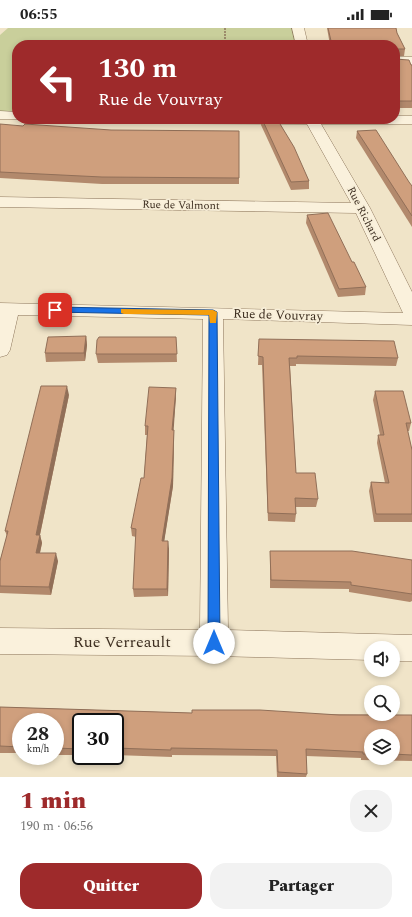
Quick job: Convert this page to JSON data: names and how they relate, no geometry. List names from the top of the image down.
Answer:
{
  "streets": {
    "street": [
      "Rue de Valmont",
      "Rue Richard",
      "Rue de Vouvray",
      "Rue Verreault"
    ]
  },
  "crossings": [
    ["Rue de Valmont", "Rue Richard"]
  ],
  "page": {
    "status": "06:55",
    "turn": ["130 m", "Rue de Vouvray"],
    "speed": "28 km/h",
    "limit": "30",
    "heading": ["1 min", "190 m · 06:56"],
    "buttons": ["Quitter", "Partager"]
  }
}
